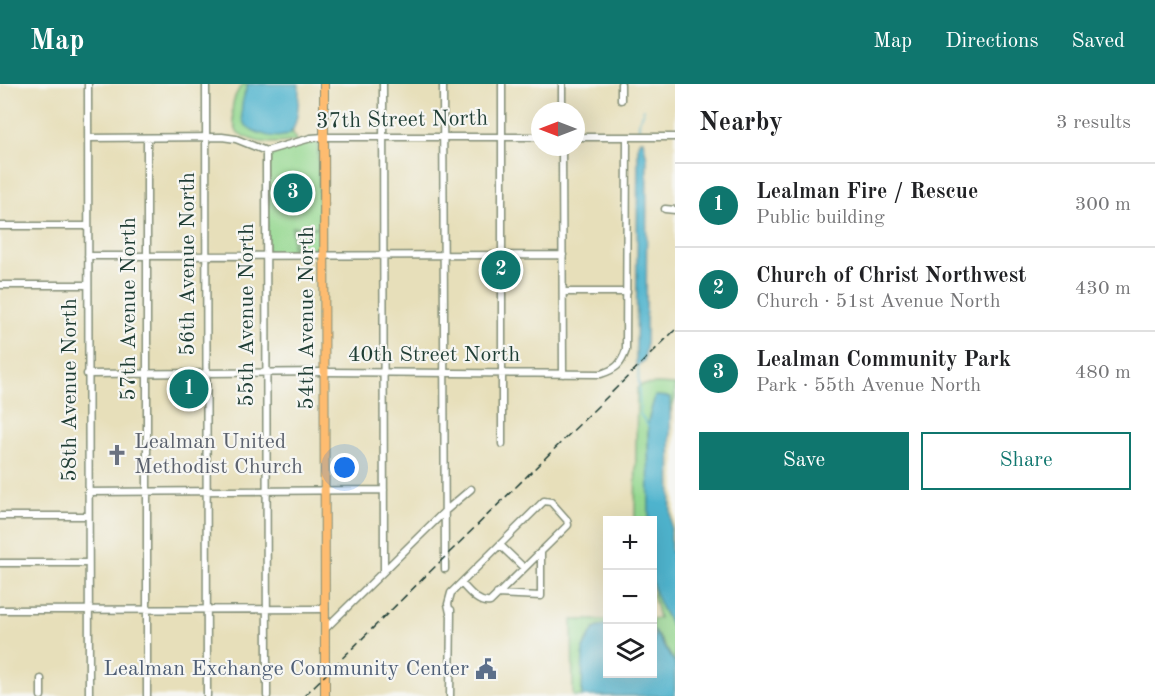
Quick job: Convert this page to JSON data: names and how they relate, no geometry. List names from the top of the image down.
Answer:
{
  "streets": {
    "main road": ["54th Avenue North"],
    "street": [
      "37th Street North",
      "56th Avenue North",
      "57th Avenue North",
      "55th Avenue North",
      "40th Street North",
      "58th Avenue North"
    ]
  },
  "crossings": [
    ["37th Street North", "55th Avenue North"],
    ["37th Street North", "54th Avenue North"],
    ["56th Avenue North", "40th Street North"],
    ["57th Avenue North", "40th Street North"],
    ["55th Avenue North", "40th Street North"],
    ["54th Avenue North", "40th Street North"],
    ["40th Street North", "58th Avenue North"]
  ],
  "places": {
    "church": ["Lealman United Methodist Church"],
    "public building": ["Lealman Exchange Community Center"]
  },
  "north": "left",
  "page": {
    "header": "Map",
    "nav": ["Map", "Directions", "Saved"],
    "heading": ["Nearby", "3 results"],
    "list": [
      {
        "mark": "1",
        "name": "Lealman Fire / Rescue",
        "note": "Public building",
        "value": "300 m"
      },
      {
        "mark": "2",
        "name": "Church of Christ Northwest",
        "note": "Church · 51st Avenue North",
        "value": "430 m"
      },
      {
        "mark": "3",
        "name": "Lealman Community Park",
        "note": "Park · 55th Avenue North",
        "value": "480 m"
      }
    ],
    "pins": ["3", "2", "1"],
    "buttons": ["Save", "Share"],
    "map_buttons": ["+", "−"]
  }
}
